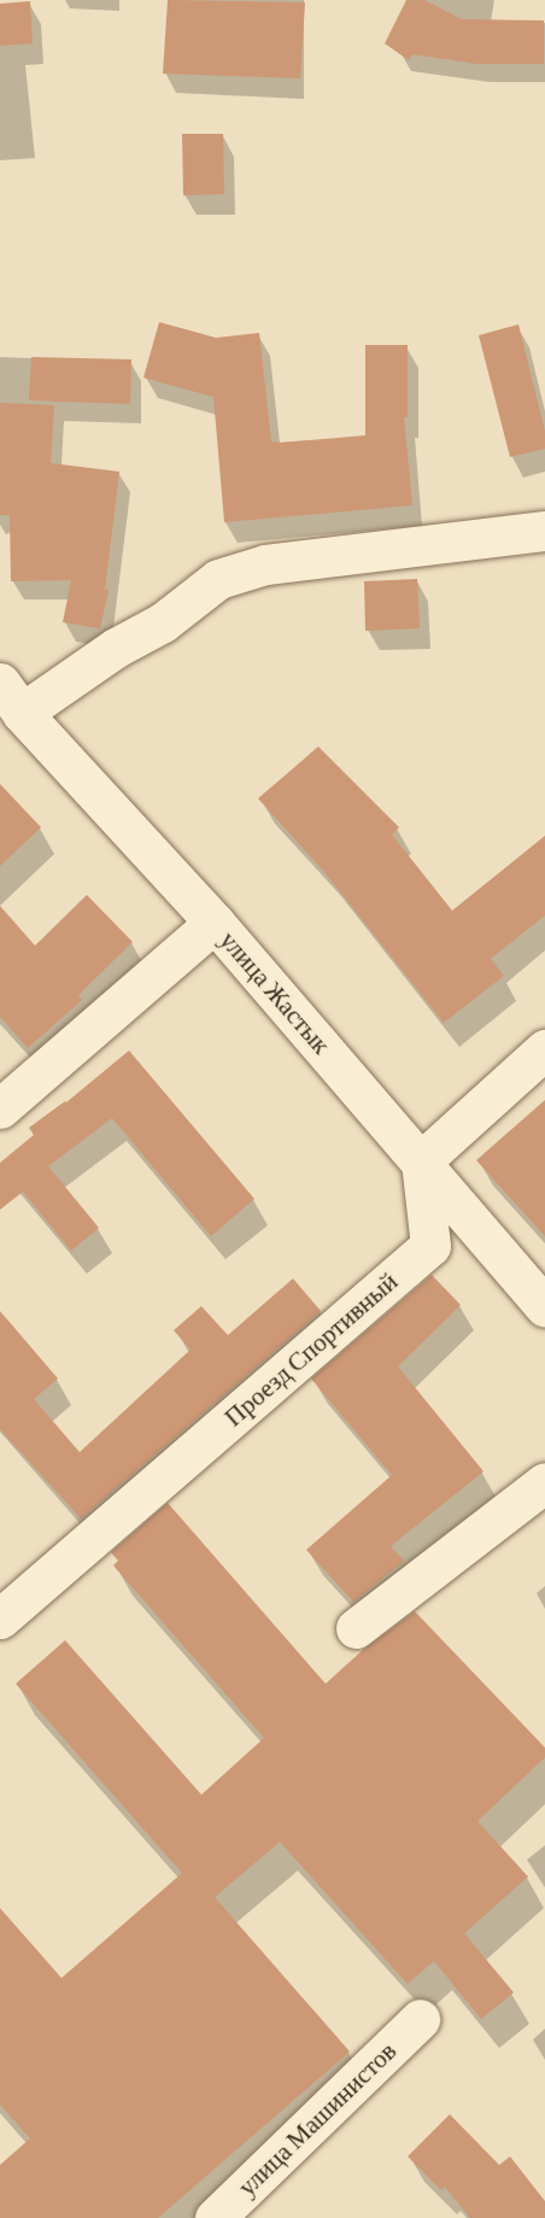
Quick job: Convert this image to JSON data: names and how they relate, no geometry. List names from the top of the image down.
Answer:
{
  "streets": {
    "street": ["улица Жастык", "Проезд Спортивный", "улица Машинистов"]
  },
  "crossings": [
    ["улица Жастык", "Проезд Спортивный"]
  ]
}
